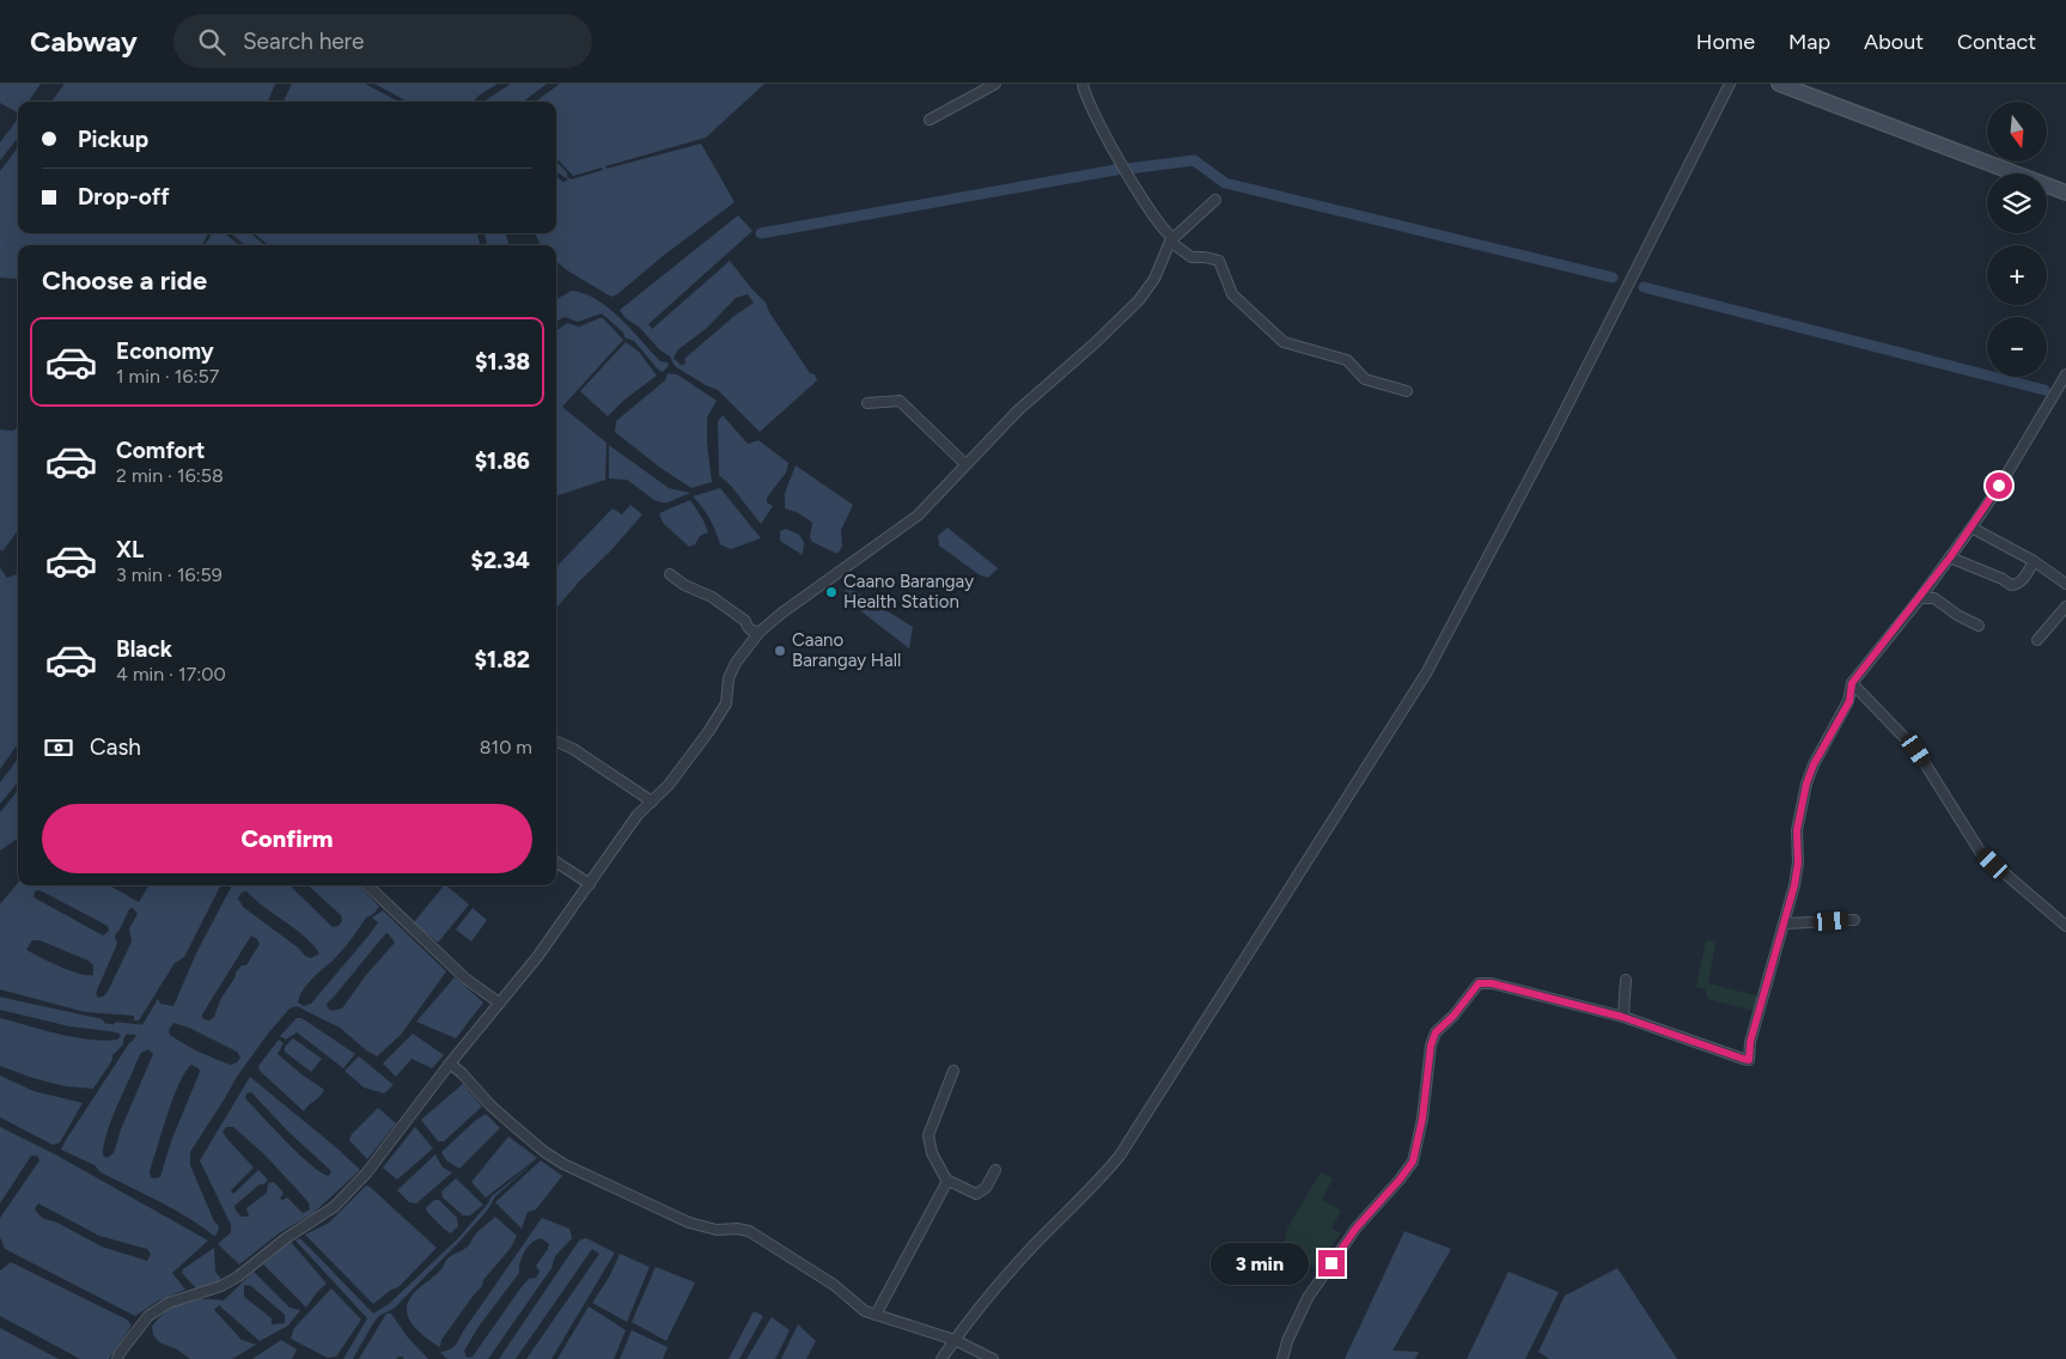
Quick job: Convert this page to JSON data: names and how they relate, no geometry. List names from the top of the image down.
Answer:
{
  "places": ["Caano Barangay Health Station", "Caano Barangay Hall"],
  "north": "bottom",
  "page": {
    "header": "Cabway",
    "search": "Search here",
    "nav": [
      "Home",
      "Map",
      "About",
      "Contact"
    ],
    "map_buttons": ["+", "−"],
    "banner": ["Pickup", "Drop-off"],
    "heading": "Choose a ride",
    "list": [
      {
        "name": "Economy",
        "note": "1 min · 16:57",
        "value": "$1.38"
      },
      {
        "name": "Comfort",
        "note": "2 min · 16:58",
        "value": "$1.86"
      },
      {
        "name": "XL",
        "note": "3 min · 16:59",
        "value": "$2.34"
      },
      {
        "name": "Black",
        "note": "4 min · 17:00",
        "value": "$1.82"
      }
    ],
    "pay": ["Cash", "810 m"],
    "buttons": "Confirm",
    "bubble": "3 min"
  }
}
